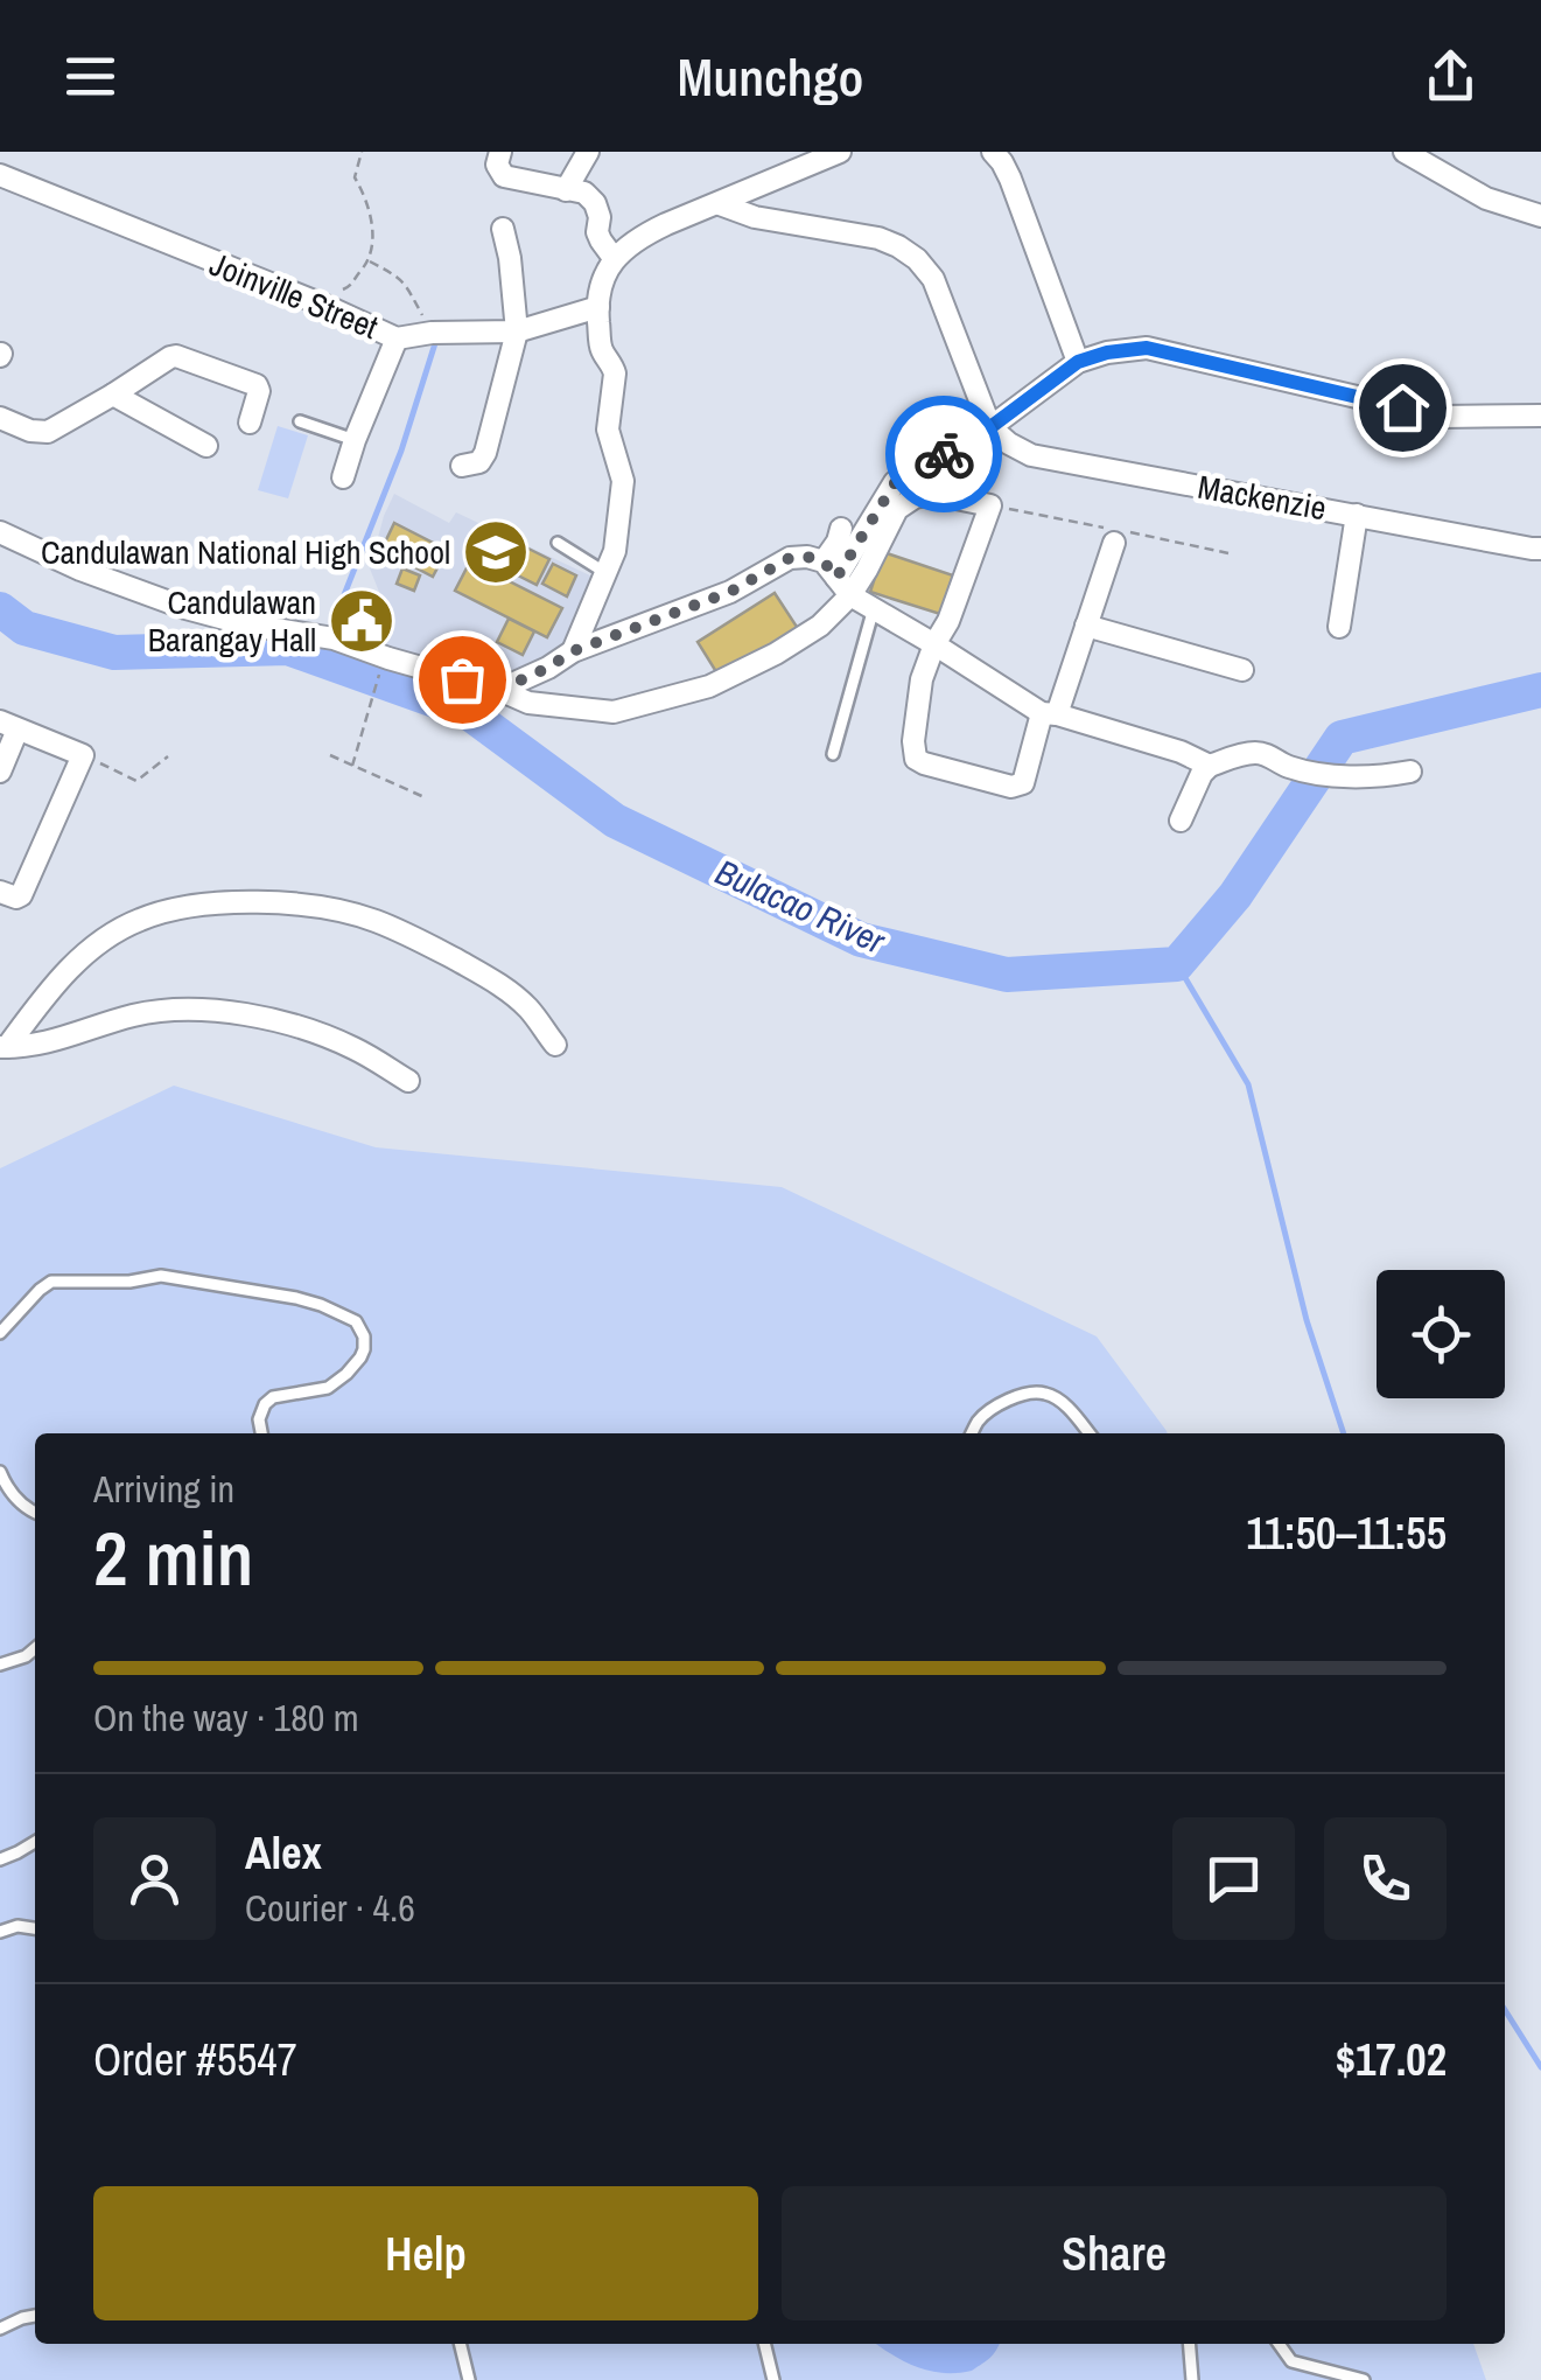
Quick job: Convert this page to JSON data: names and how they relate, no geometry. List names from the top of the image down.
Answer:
{
  "streets": {
    "street": ["Joinville Street", "Mackenzie"]
  },
  "water": ["Bulacao River"],
  "places": {
    "school or university": ["Candulawan National High School"],
    "public building": ["Candulawan Barangay Hall"]
  },
  "page": {
    "header": "Munchgo",
    "heading": ["2 min", "Arriving in", "11:50–11:55"],
    "panel": [
      "Alex",
      "Courier · 4.6",
      "Order #5547",
      "$17.02"
    ],
    "bar": "On the way · 180 m",
    "buttons": ["Help", "Share"]
  }
}
